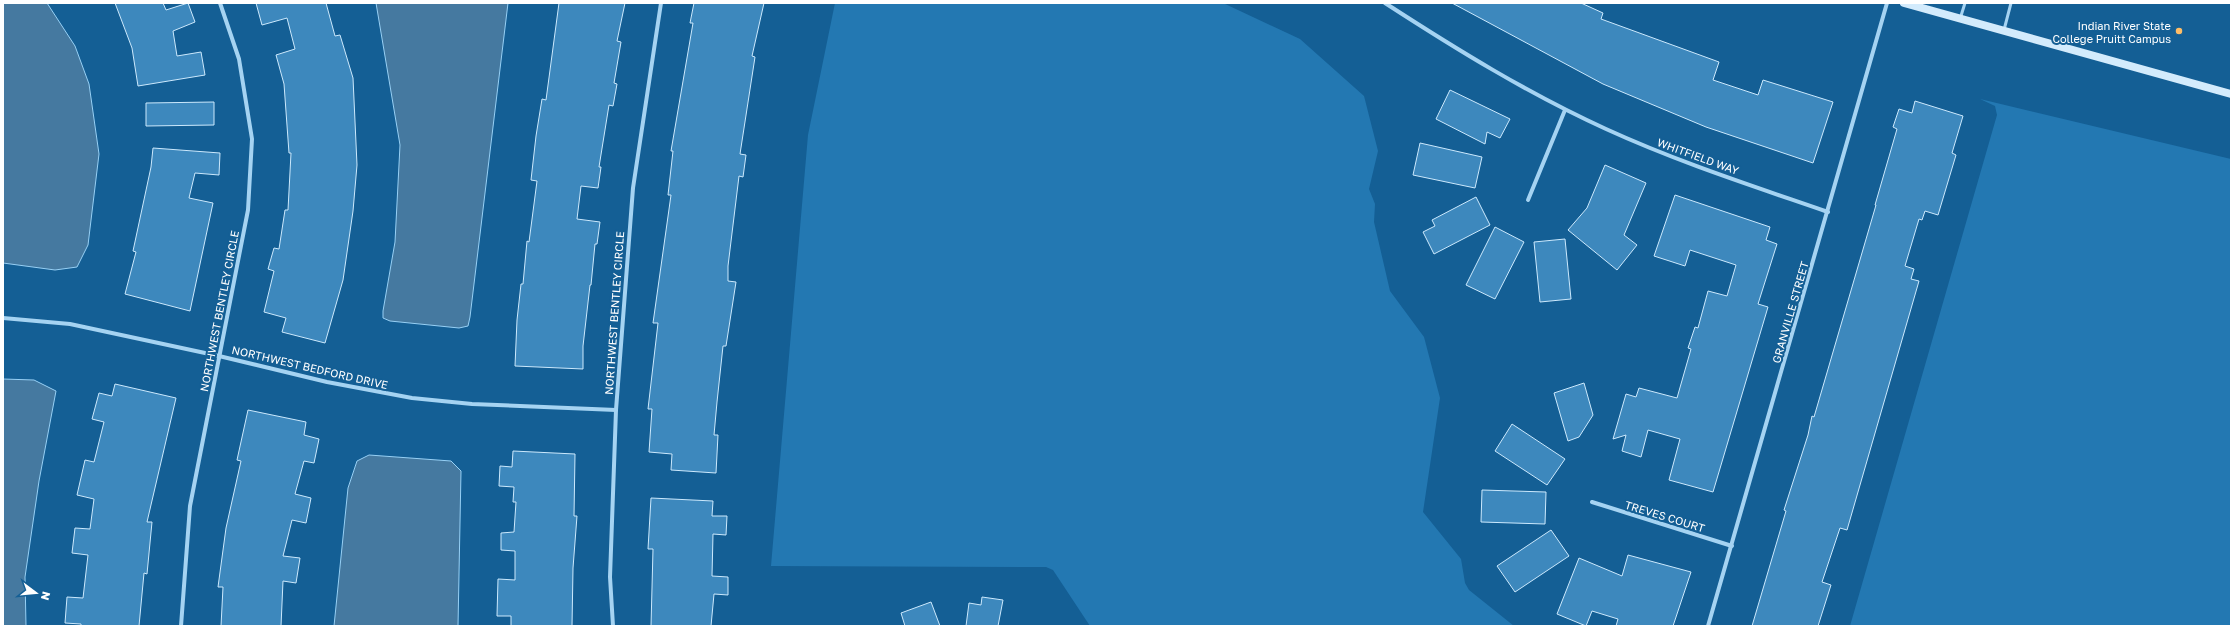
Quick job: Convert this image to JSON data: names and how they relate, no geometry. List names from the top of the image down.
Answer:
{
  "streets": {
    "street": [
      "WHITFIELD WAY",
      "NORTHWEST BENTLEY CIRCLE",
      "GRANVILLE STREET",
      "NORTHWEST BEDFORD DRIVE",
      "TREVES COURT"
    ]
  },
  "crossings": [
    ["WHITFIELD WAY", "GRANVILLE STREET"],
    ["NORTHWEST BENTLEY CIRCLE", "NORTHWEST BEDFORD DRIVE"],
    ["GRANVILLE STREET", "TREVES COURT"]
  ],
  "places": ["Indian River State College Pruitt Campus"],
  "north": "right"
}
